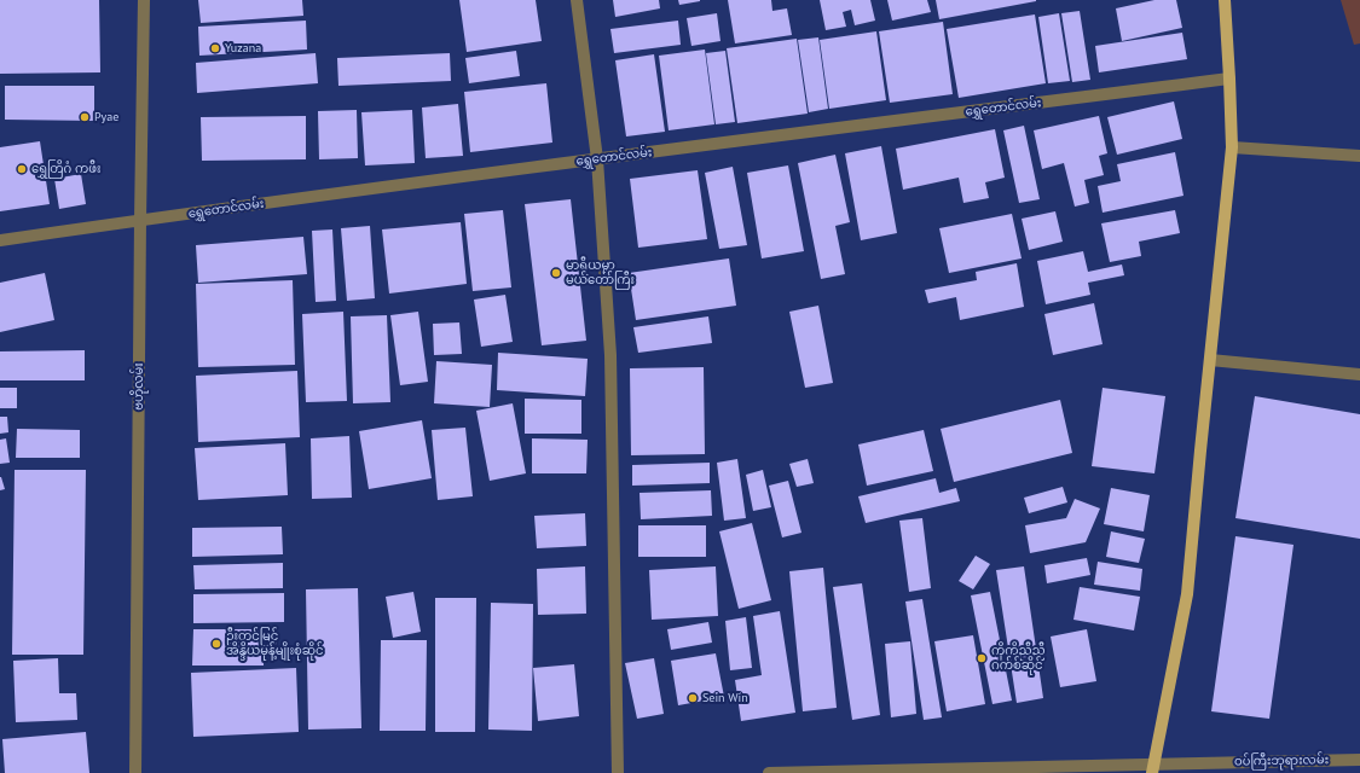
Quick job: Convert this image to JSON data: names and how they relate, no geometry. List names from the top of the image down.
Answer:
{
  "streets": {
    "street": ["ရွှေတောင်လမ်း", "ဗဟိုလမ်း", "ဝပ်ကြီးဘုရားလမ်း"]
  },
  "crossings": [
    ["ရွှေတောင်လမ်း", "ဗဟိုလမ်း"]
  ],
  "places": [
    "Yuzana",
    "Pyae",
    "ရွှေတြိဂံ ကဖီး",
    "မာရီယမ္မာ မယ်တော်ကြီး",
    "ဦးတင်မြင့် အိန္ဒိယမုန့်မျိုးစုံဆိုင်",
    "ကိုကိုညီညီ ဂက်စ်ဆိုင်",
    "Sein Win"
  ]
}
